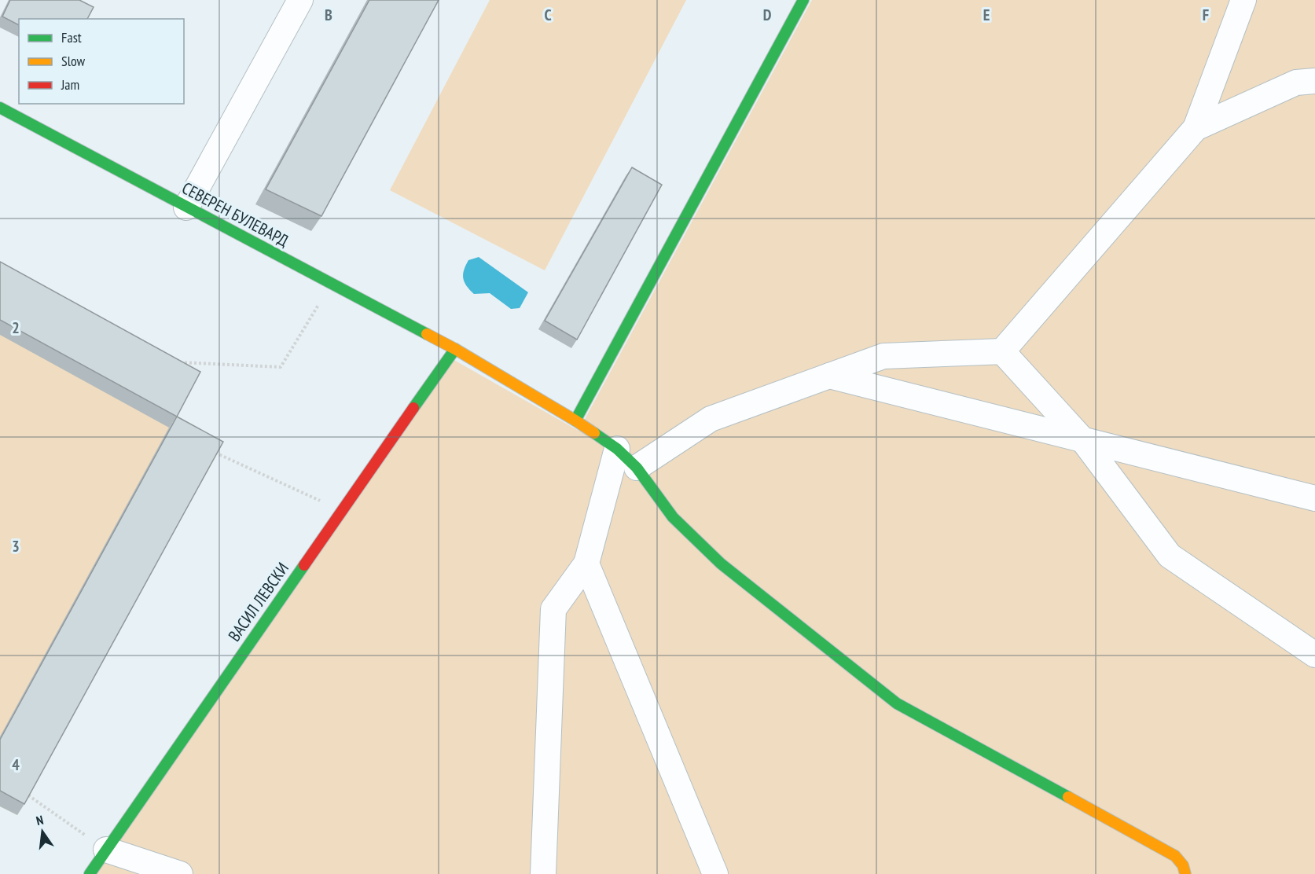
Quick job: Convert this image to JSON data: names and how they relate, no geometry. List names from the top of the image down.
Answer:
{
  "streets": {
    "street": ["СЕВЕРЕН БУЛЕВАРД", "ВАСИЛ ЛЕВСКИ"]
  },
  "crossings": [
    ["СЕВЕРЕН БУЛЕВАРД", "ВАСИЛ ЛЕВСКИ"]
  ],
  "legend": ["Fast", "Slow", "Jam"],
  "north": "top",
  "grid": {
    "columns": [
      "B",
      "C",
      "D",
      "E",
      "F"
    ],
    "rows": ["2", "3", "4"]
  }
}
